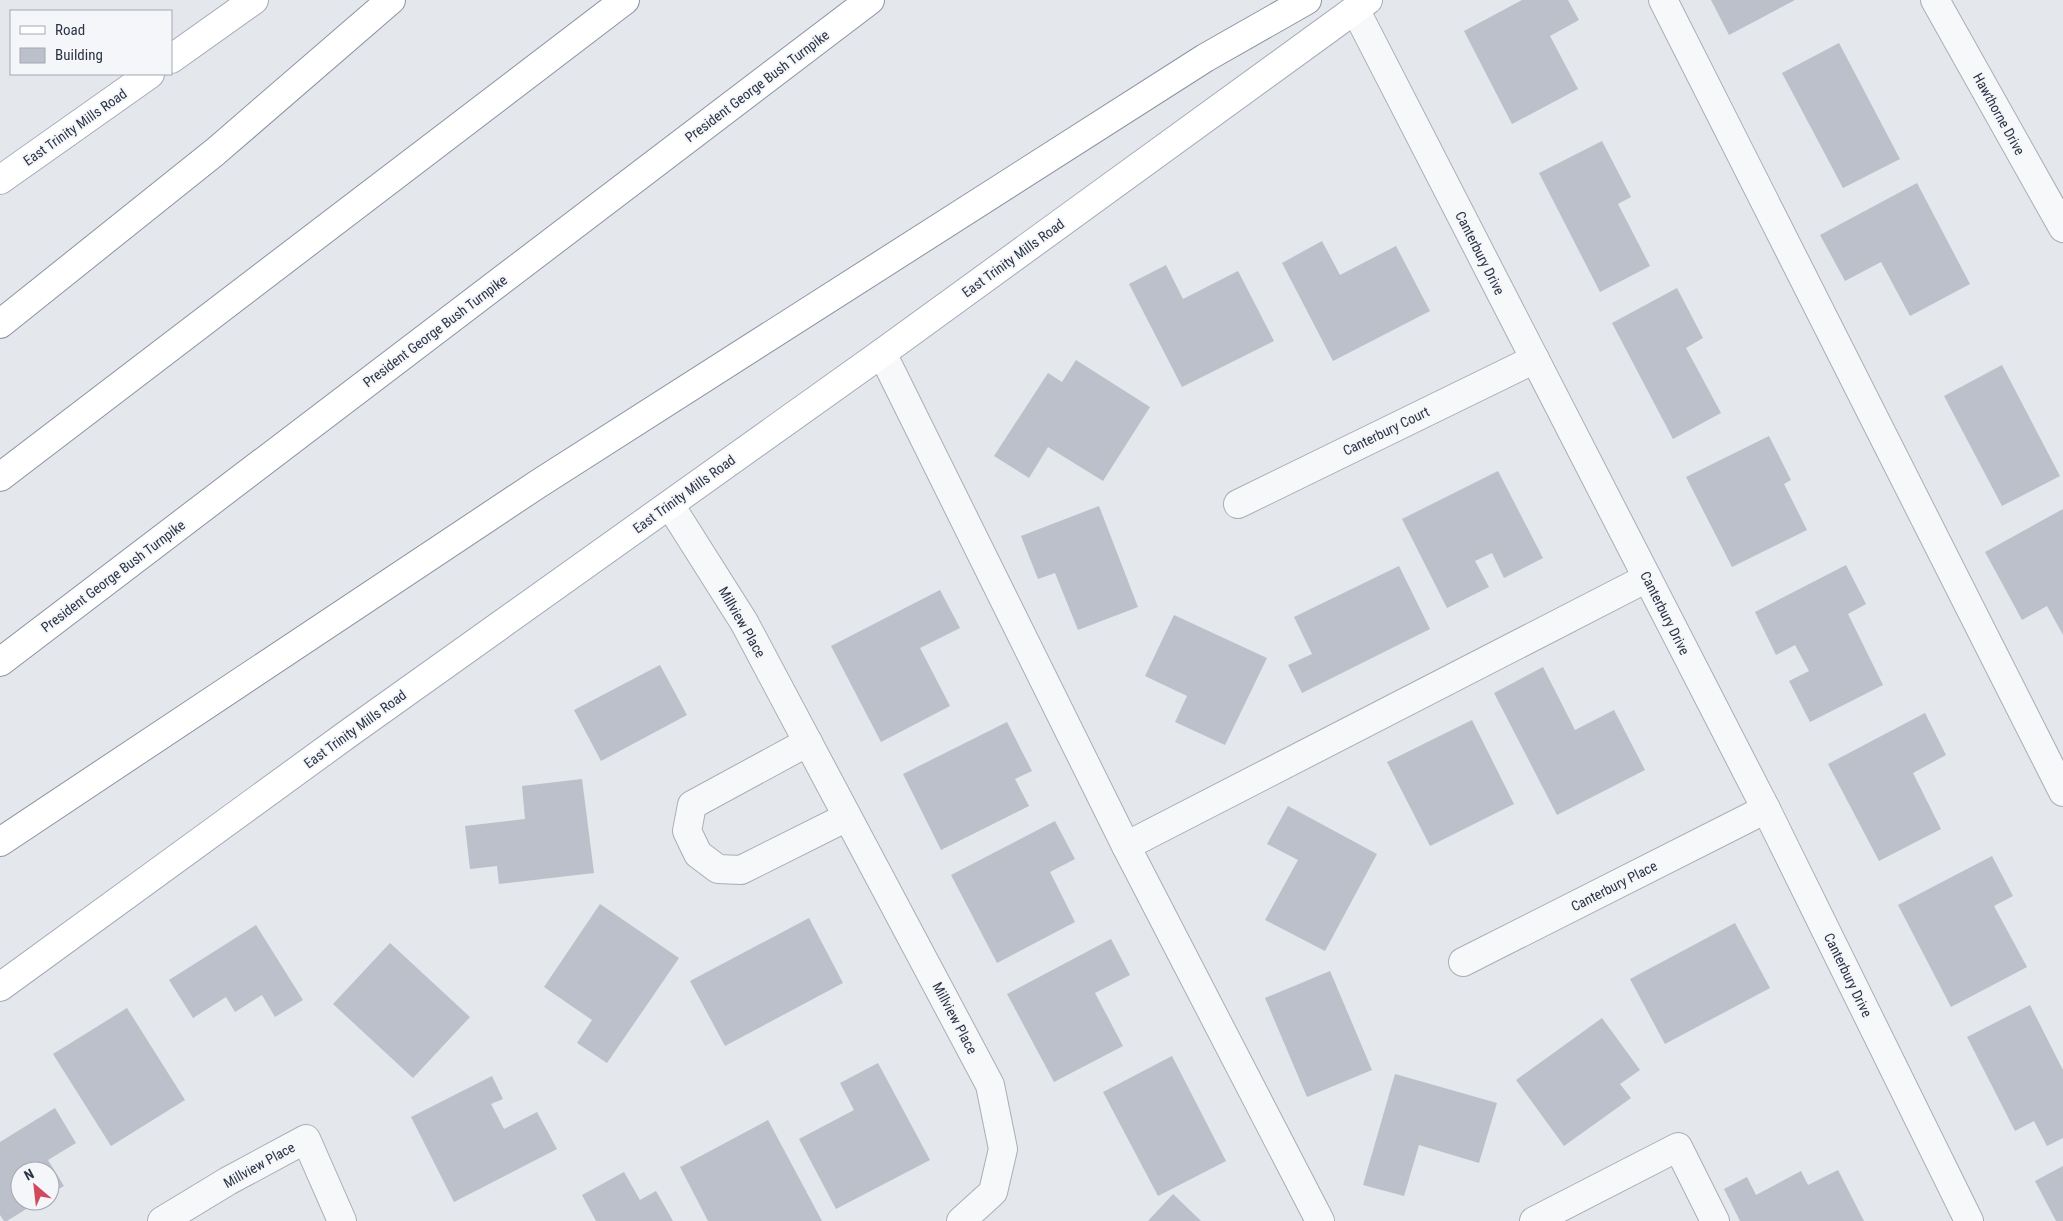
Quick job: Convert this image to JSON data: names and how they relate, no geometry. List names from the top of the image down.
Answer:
{
  "streets": {
    "main road": ["President George Bush Turnpike", "East Trinity Mills Road"],
    "street": [
      "Hawthorne Drive",
      "Canterbury Drive",
      "Canterbury Court",
      "Millview Place",
      "Canterbury Place"
    ]
  },
  "crossings": [
    ["East Trinity Mills Road", "Canterbury Drive"],
    ["East Trinity Mills Road", "Millview Place"],
    ["Canterbury Drive", "Canterbury Court"],
    ["Canterbury Drive", "Canterbury Place"]
  ],
  "legend": ["Road", "Building"],
  "north": "top left"
}
